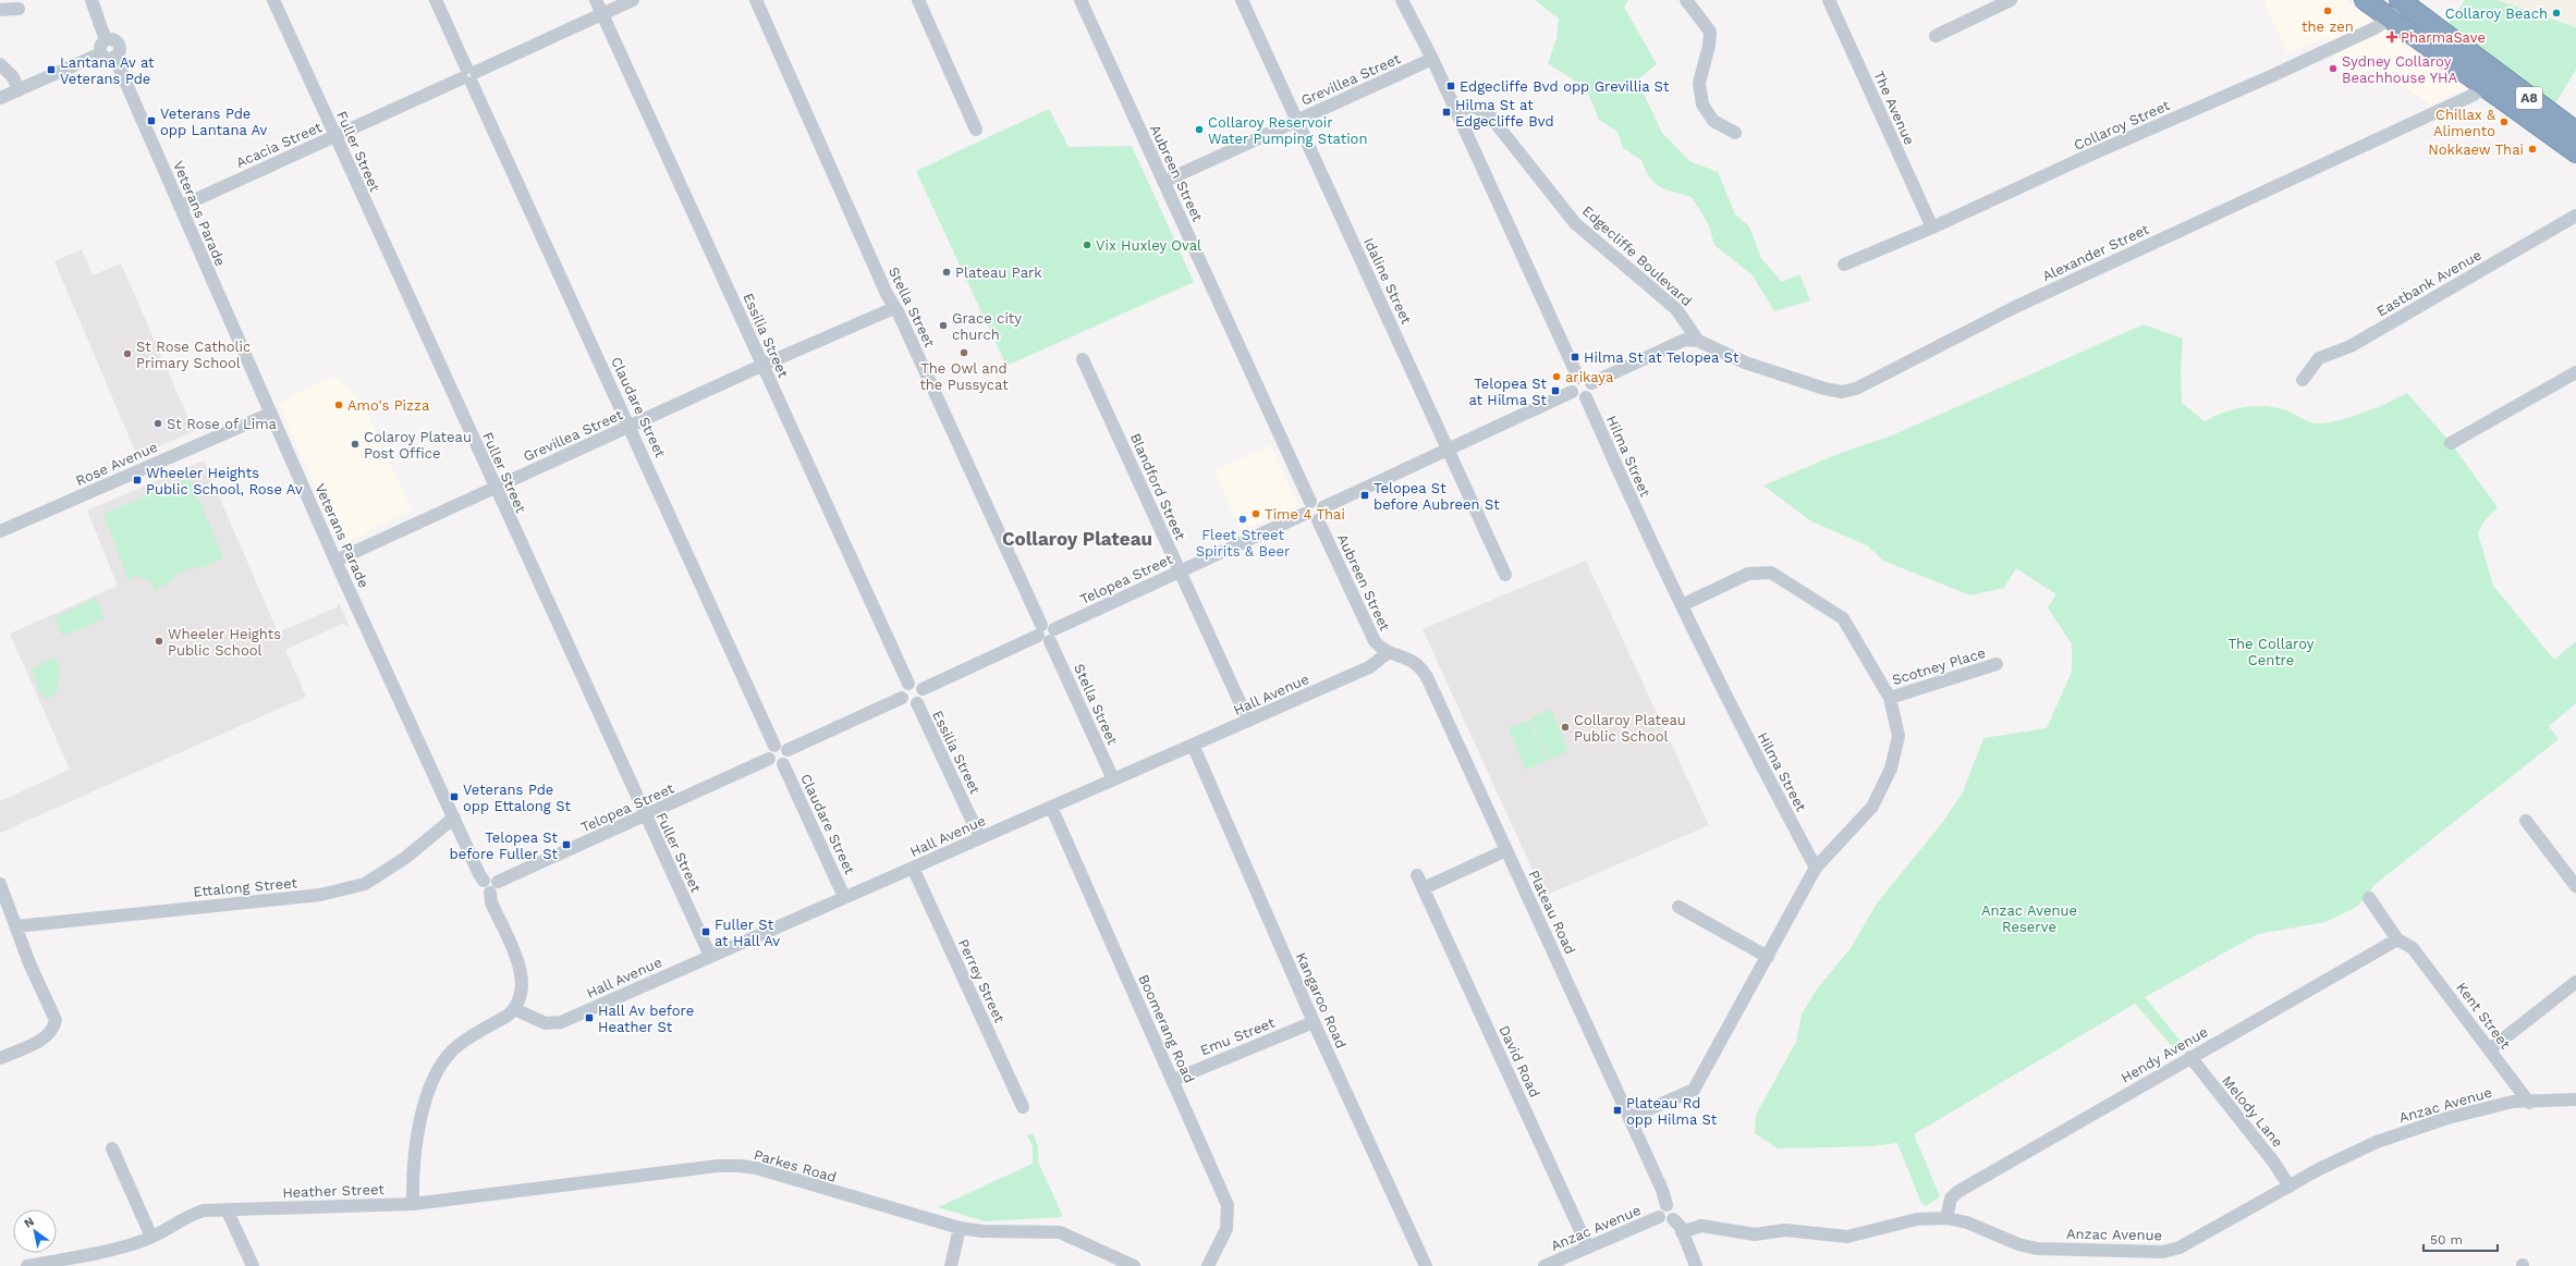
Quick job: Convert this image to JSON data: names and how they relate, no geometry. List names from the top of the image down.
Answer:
{
  "streets": {
    "highway": ["A8"],
    "street": [
      "Grevillea Street",
      "The Avenue",
      "Collaroy Street",
      "Acacia Street",
      "Fuller Street",
      "Aubreen Street",
      "Veterans Parade",
      "Alexander Street",
      "Edgecliffe Boulevard",
      "Idaline Street",
      "Eastbank Avenue",
      "Stella Street",
      "Essilia Street",
      "Claudare Street",
      "Hilma Street",
      "Rose Avenue",
      "Blandford Street",
      "Telopea Street",
      "Scotney Place",
      "Hall Avenue",
      "Ettalong Street",
      "Plateau Road",
      "Perrey Street",
      "Kangaroo Road",
      "Kent Street",
      "Boomerang Road",
      "Emu Street",
      "Hendy Avenue",
      "David Road",
      "Anzac Avenue",
      "Melody Lane",
      "Parkes Road",
      "Heather Street"
    ]
  },
  "crossings": [
    ["Grevillea Street", "Fuller Street"],
    ["Grevillea Street", "Aubreen Street"],
    ["Grevillea Street", "Veterans Parade"],
    ["Grevillea Street", "Idaline Street"],
    ["Grevillea Street", "Stella Street"],
    ["Grevillea Street", "Essilia Street"],
    ["Grevillea Street", "Claudare Street"],
    ["A8", "Collaroy Street"],
    ["A8", "Alexander Street"],
    ["The Avenue", "Collaroy Street"],
    ["Acacia Street", "Fuller Street"],
    ["Acacia Street", "Veterans Parade"],
    ["Acacia Street", "Essilia Street"],
    ["Acacia Street", "Claudare Street"],
    ["Fuller Street", "Telopea Street"],
    ["Fuller Street", "Hall Avenue"],
    ["Aubreen Street", "Telopea Street"],
    ["Aubreen Street", "Hall Avenue"],
    ["Aubreen Street", "Plateau Road"],
    ["Veterans Parade", "Rose Avenue"],
    ["Veterans Parade", "Telopea Street"],
    ["Veterans Parade", "Ettalong Street"],
    ["Alexander Street", "Edgecliffe Boulevard"],
    ["Stella Street", "Telopea Street"],
    ["Stella Street", "Hall Avenue"],
    ["Essilia Street", "Hall Avenue"],
    ["Claudare Street", "Telopea Street"],
    ["Claudare Street", "Hall Avenue"],
    ["Blandford Street", "Telopea Street"],
    ["Blandford Street", "Hall Avenue"],
    ["Hall Avenue", "Plateau Road"],
    ["Hall Avenue", "Perrey Street"],
    ["Hall Avenue", "Kangaroo Road"],
    ["Hall Avenue", "Boomerang Road"],
    ["Plateau Road", "Anzac Avenue"],
    ["Kangaroo Road", "Emu Street"],
    ["Kent Street", "Hendy Avenue"],
    ["Kent Street", "Anzac Avenue"],
    ["Boomerang Road", "Emu Street"],
    ["Hendy Avenue", "Anzac Avenue"],
    ["Hendy Avenue", "Melody Lane"],
    ["David Road", "Anzac Avenue"],
    ["Anzac Avenue", "Melody Lane"],
    ["Parkes Road", "Heather Street"]
  ],
  "districts": ["Collaroy Plateau"],
  "parks": ["The Collaroy Centre", "Anzac Avenue Reserve"],
  "places": {
    "other": [
      "the zen",
      "Collaroy Beach",
      "Sydney Collaroy Beachhouse YHA",
      "Chillax & Alimento",
      "Collaroy Reservoir Water Pumping Station",
      "Nokkaew Thai",
      "Vix Huxley Oval",
      "Plateau Park",
      "Grace city church",
      "The Owl and the Pussycat",
      "St Rose Catholic Primary School",
      "arikaya",
      "Amo's Pizza",
      "St Rose of Lima",
      "Colaroy Plateau Post Office",
      "Time 4 Thai",
      "Fleet Street Spirits & Beer",
      "Wheeler Heights Public School",
      "Collaroy Plateau Public School"
    ],
    "health": ["PharmaSave"],
    "transit": [
      "Lantana Av at Veterans Pde",
      "Edgecliffe Bvd opp Grevillia St",
      "Hilma St at Edgecliffe Bvd",
      "Veterans Pde opp Lantana Av",
      "Hilma St at Telopea St",
      "Telopea St at Hilma St",
      "Wheeler Heights Public School, Rose Av",
      "Telopea St before Aubreen St",
      "Veterans Pde opp Ettalong St",
      "Telopea St before Fuller St",
      "Fuller St at Hall Av",
      "Hall Av before Heather St",
      "Plateau Rd opp Hilma St"
    ]
  },
  "scale_bar": "50 m",
  "north": "top left"
}
